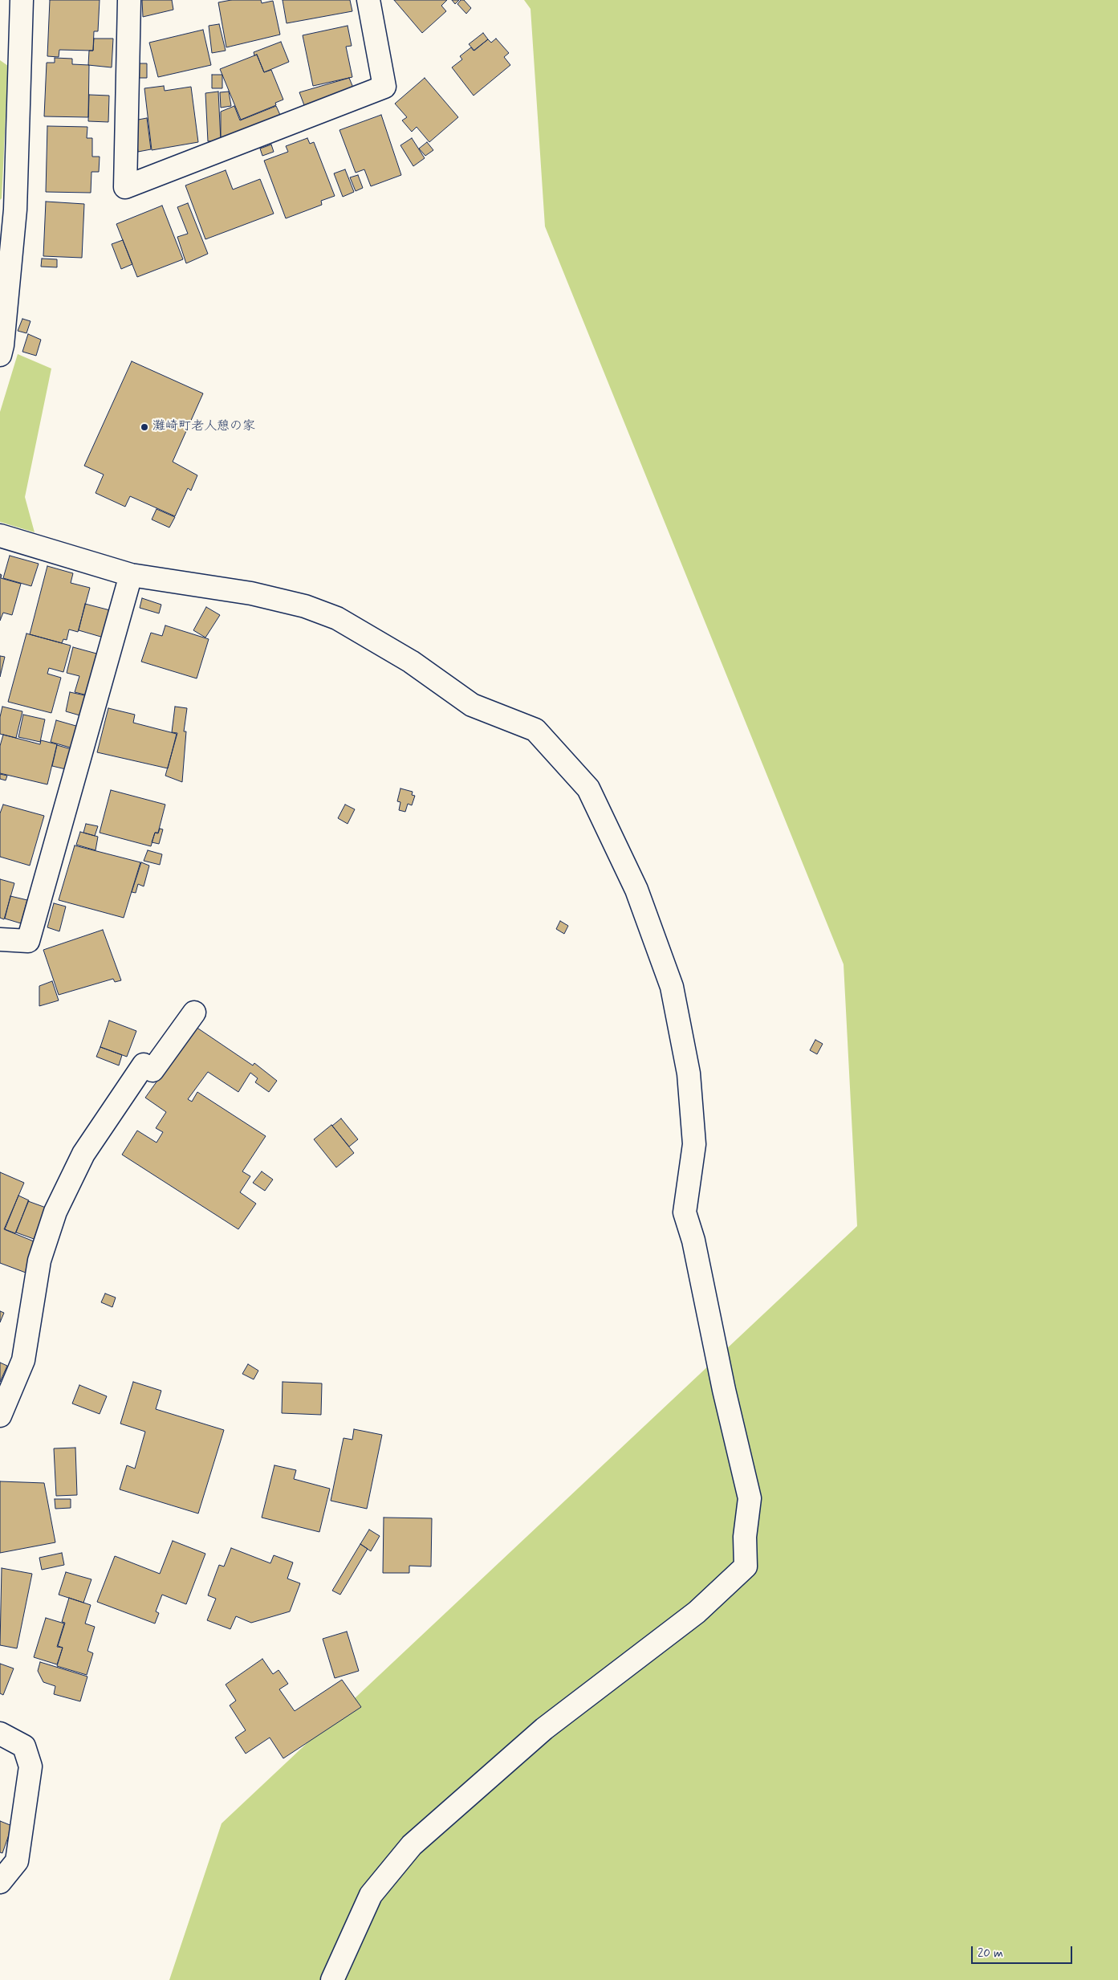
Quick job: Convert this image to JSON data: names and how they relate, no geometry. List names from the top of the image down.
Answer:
{
  "places": ["灘崎町老人憩の家"],
  "scale_bar": "20 m"
}
